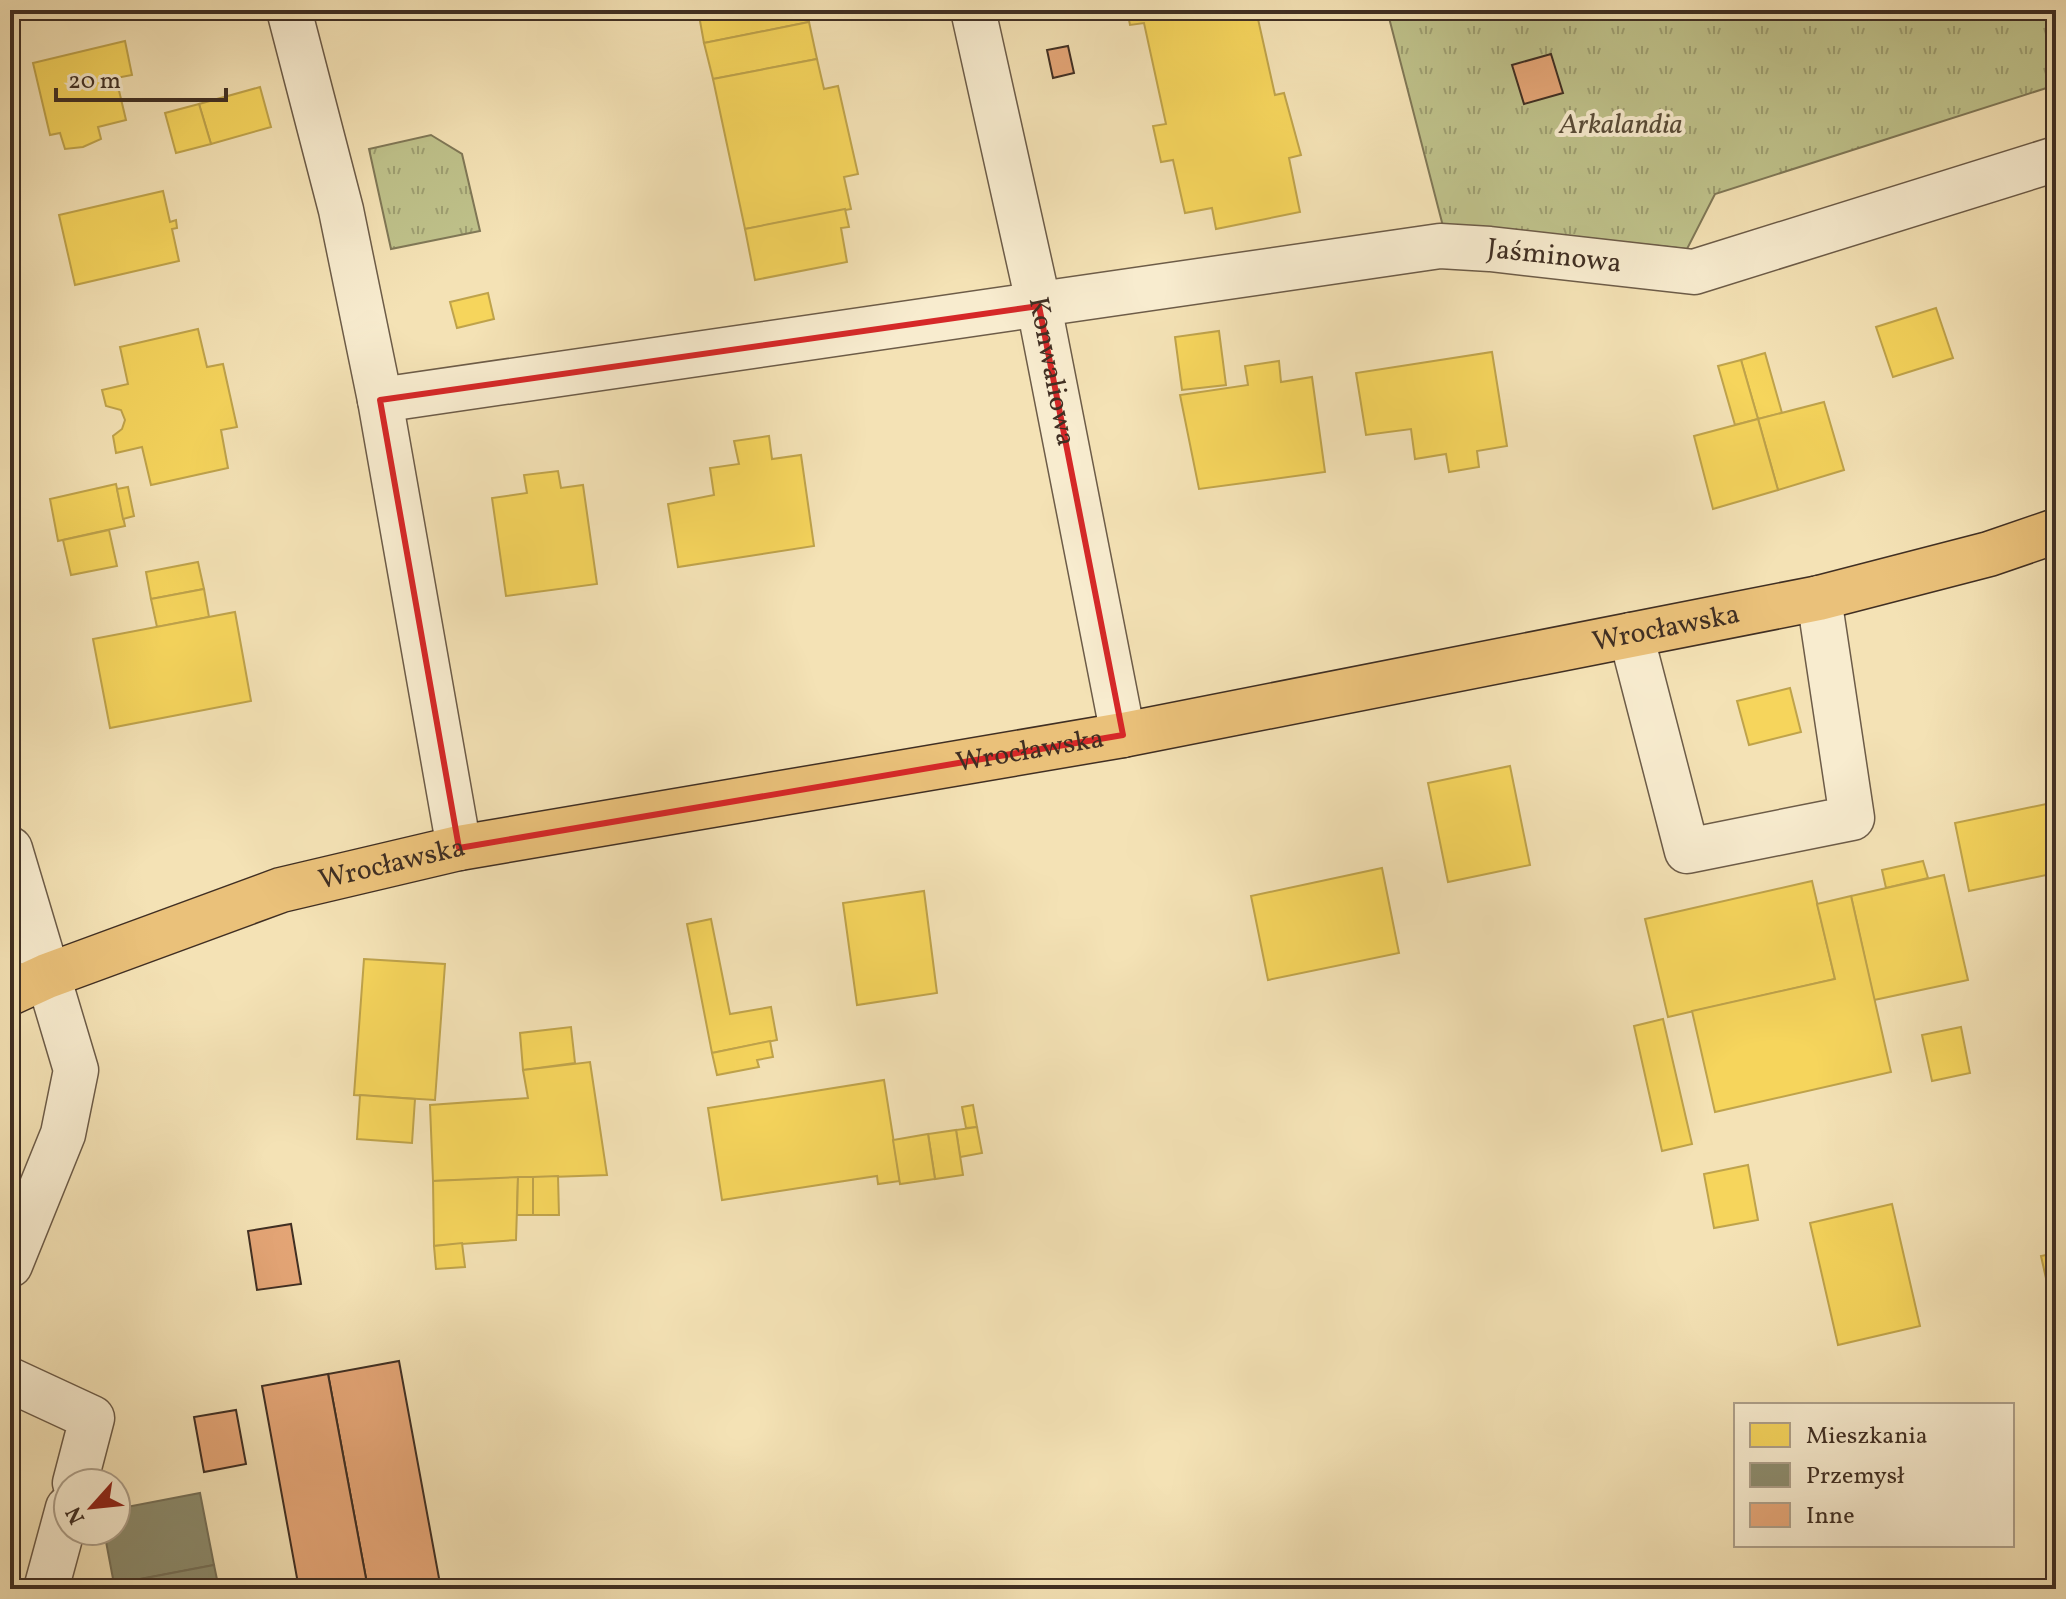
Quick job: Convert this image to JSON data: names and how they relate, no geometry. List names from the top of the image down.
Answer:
{
  "streets": {
    "main road": ["Wrocławska"],
    "street": ["Jaśminowa", "Konwaliowa"]
  },
  "crossings": [
    ["Jaśminowa", "Konwaliowa"],
    ["Konwaliowa", "Wrocławska"]
  ],
  "parks": ["Arkalandia"],
  "legend": ["Mieszkania", "Przemysł", "Inne"],
  "scale_bar": "20 m",
  "north": "bottom left"
}
